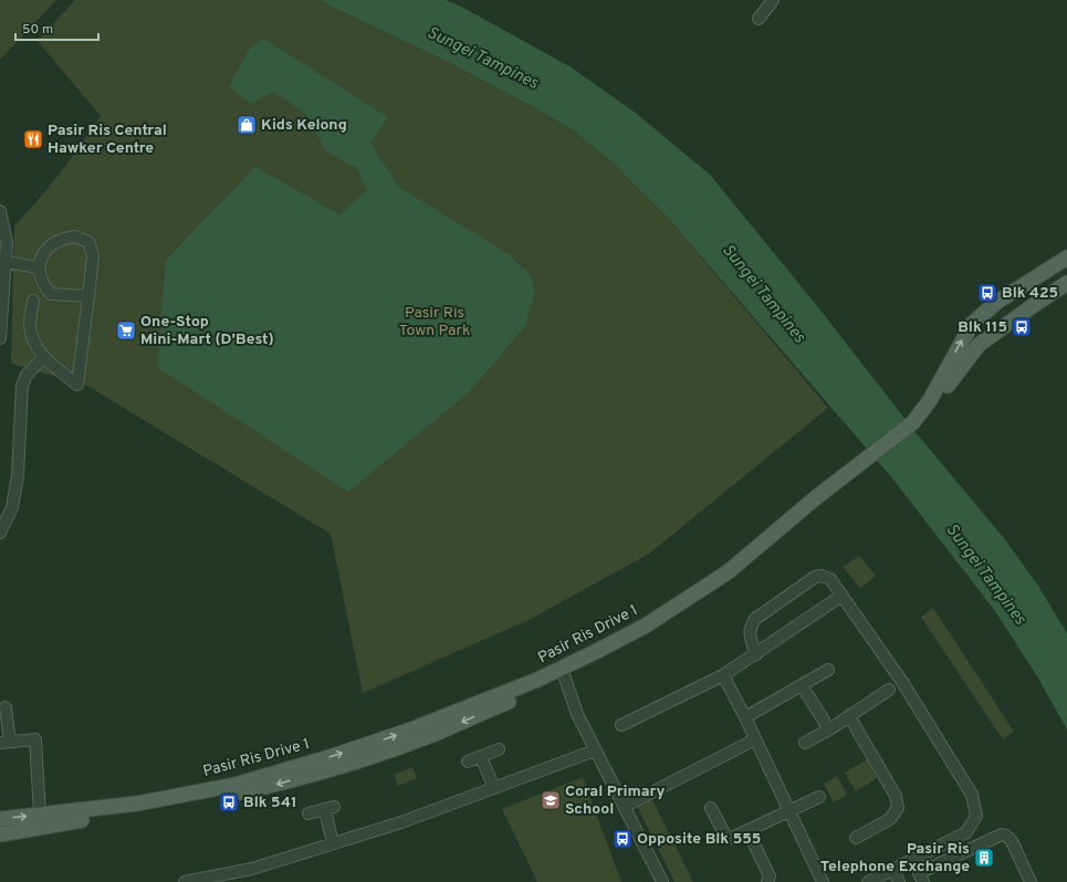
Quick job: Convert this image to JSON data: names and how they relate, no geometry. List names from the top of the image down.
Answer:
{
  "streets": {
    "main road": ["Pasir Ris Drive 1"]
  },
  "water": ["Sungei Tampines"],
  "parks": ["Pasir Ris Town Park"],
  "places": {
    "shop": ["Kids Kelong"],
    "restaurant": ["Pasir Ris Central Hawker Centre"],
    "bus stop": [
      "Blk 425",
      "Blk 115",
      "Blk 541",
      "Opposite Blk 555"
    ],
    "supermarket": ["One-Stop Mini-Mart (D'Best)"],
    "school or university": ["Coral Primary School"],
    "building": ["Pasir Ris Telephone Exchange"]
  },
  "scale_bar": "50 m"
}
